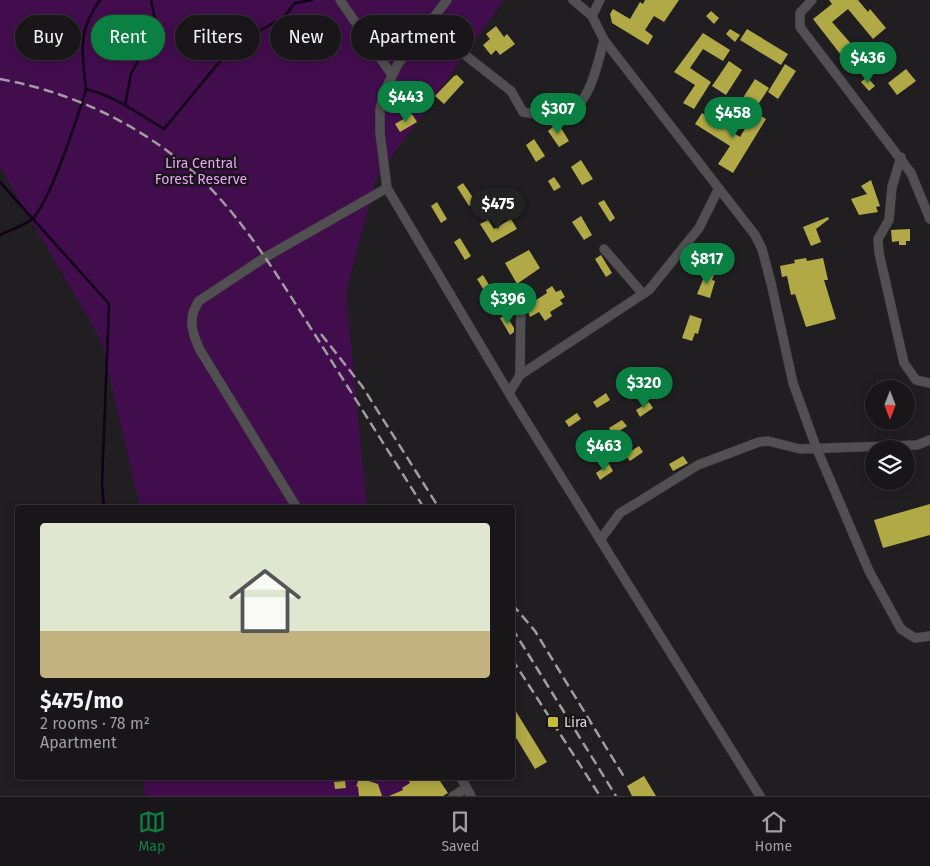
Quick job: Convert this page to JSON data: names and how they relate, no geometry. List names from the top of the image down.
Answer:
{
  "parks": ["Lira Central Forest Reserve"],
  "places": {
    "transit": ["Lira"]
  },
  "north": "bottom",
  "page": {
    "chip": [
      "Buy",
      "Rent",
      "Filters",
      "New",
      "Apartment"
    ],
    "price": [
      "$436",
      "$443",
      "$307",
      "$458",
      "$475",
      "$817",
      "$396",
      "$320",
      "$463"
    ],
    "list": [
      {
        "name": "$475/mo",
        "note": "2 rooms · 78 m² · Apartment"
      }
    ],
    "tabs": ["Map", "Saved", "Home"]
  }
}
